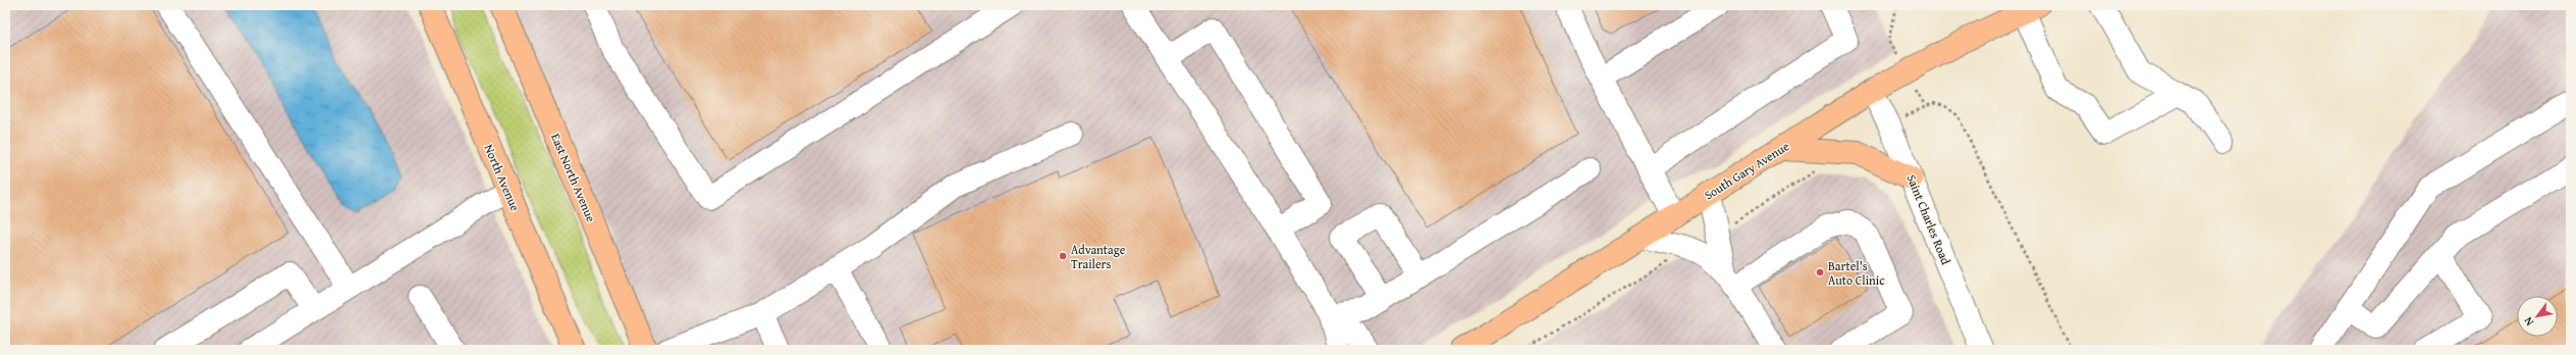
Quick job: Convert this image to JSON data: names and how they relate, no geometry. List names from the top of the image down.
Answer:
{
  "streets": {
    "main road": ["South Gary Avenue", "North Avenue", "East North Avenue"],
    "street": ["Saint Charles Road"]
  },
  "crossings": [
    ["South Gary Avenue", "Saint Charles Road"]
  ],
  "places": ["Advantage Trailers", "Bartel's Auto Clinic"],
  "north": "bottom left"
}
